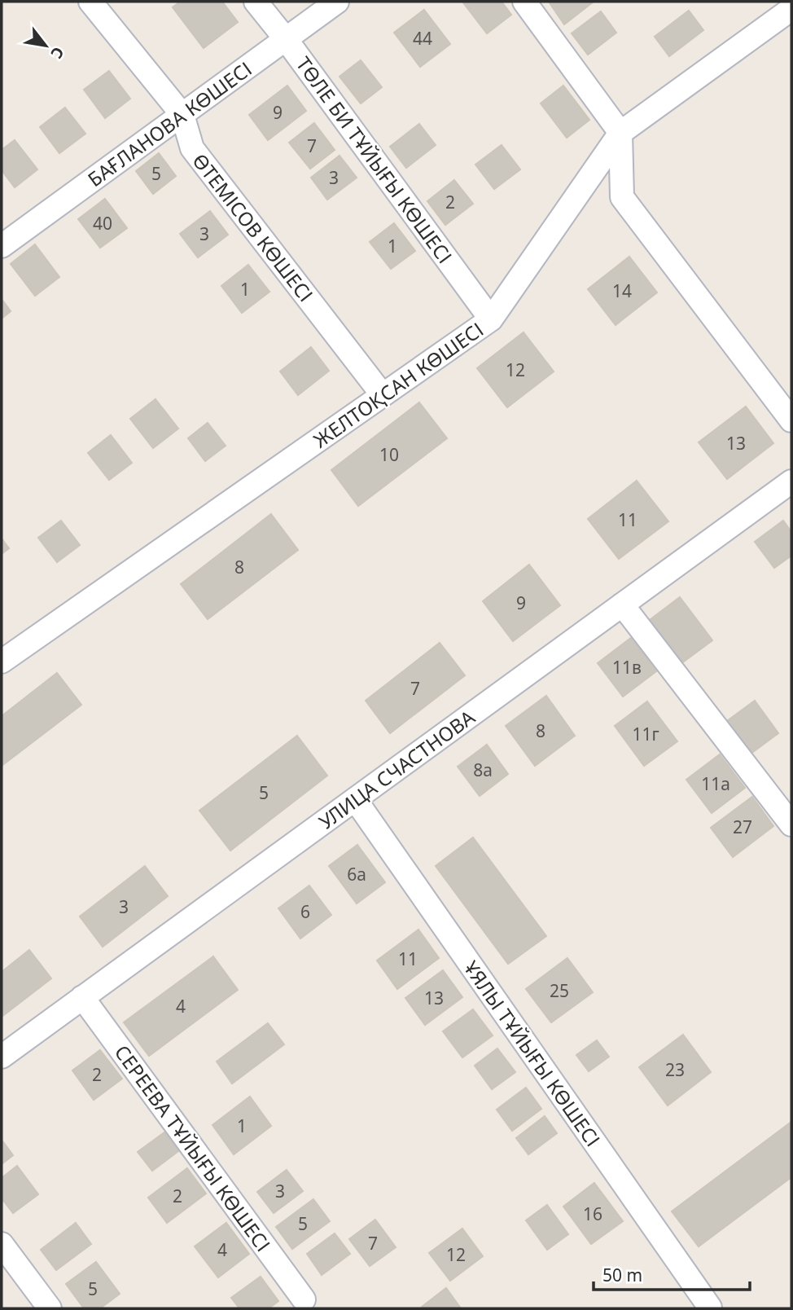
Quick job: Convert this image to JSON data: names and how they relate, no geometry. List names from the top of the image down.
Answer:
{
  "streets": {
    "street": [
      "БАҒЛАНОВА КӨШЕСІ",
      "ТӨЛЕ БИ ТҰЙЫҒЫ КӨШЕСІ",
      "ӨТЕМІСОВ КӨШЕСІ",
      "ЖЕЛТОҚСАН КӨШЕСІ",
      "УЛИЦА СЧАСТНОВА",
      "ҰЯЛЫ ТҰЙЫҒЫ КӨШЕСІ",
      "СЕРЕЕВА ТҰЙЫҒЫ КӨШЕСІ"
    ]
  },
  "crossings": [
    ["БАҒЛАНОВА КӨШЕСІ", "ТӨЛЕ БИ ТҰЙЫҒЫ КӨШЕСІ"],
    ["БАҒЛАНОВА КӨШЕСІ", "ӨТЕМІСОВ КӨШЕСІ"],
    ["ТӨЛЕ БИ ТҰЙЫҒЫ КӨШЕСІ", "ЖЕЛТОҚСАН КӨШЕСІ"],
    ["ӨТЕМІСОВ КӨШЕСІ", "ЖЕЛТОҚСАН КӨШЕСІ"],
    ["УЛИЦА СЧАСТНОВА", "ҰЯЛЫ ТҰЙЫҒЫ КӨШЕСІ"],
    ["УЛИЦА СЧАСТНОВА", "СЕРЕЕВА ТҰЙЫҒЫ КӨШЕСІ"]
  ],
  "house_numbers": [
    "44",
    "9",
    "7",
    "5",
    "3",
    "2",
    "40",
    "3",
    "1",
    "1",
    "14",
    "12",
    "13",
    "10",
    "11",
    "8",
    "9",
    "11в",
    "7",
    "8",
    "11г",
    "8а",
    "11а",
    "5",
    "27",
    "6а",
    "3",
    "6",
    "11",
    "25",
    "13",
    "4",
    "23",
    "2",
    "1",
    "3",
    "2",
    "16",
    "5",
    "7",
    "4",
    "12",
    "5"
  ],
  "scale_bar": "50 m",
  "north": "bottom right"
}
